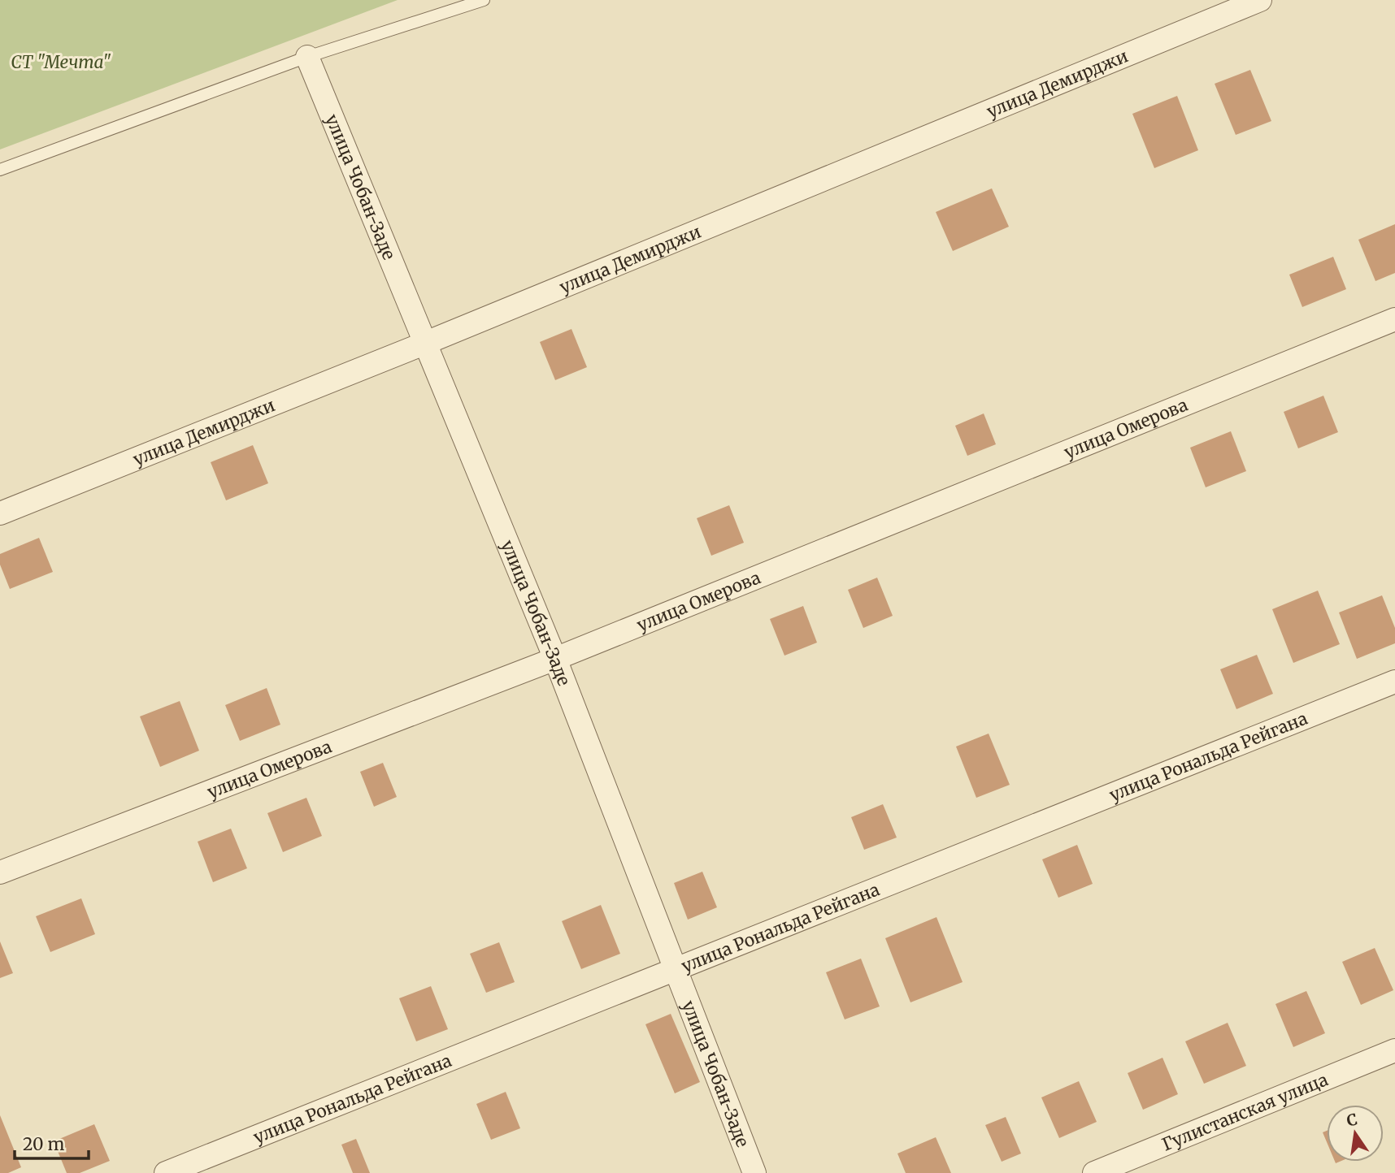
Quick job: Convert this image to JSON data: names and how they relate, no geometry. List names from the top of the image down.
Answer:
{
  "streets": {
    "street": [
      "улица Демирджи",
      "улица Чобан-Заде",
      "улица Омерова",
      "улица Рональда Рейгана",
      "Гулистанская улица"
    ]
  },
  "crossings": [
    ["улица Демирджи", "улица Чобан-Заде"],
    ["улица Чобан-Заде", "улица Омерова"],
    ["улица Чобан-Заде", "улица Рональда Рейгана"]
  ],
  "parks": ["СТ \"Мечта\""],
  "scale_bar": "20 m",
  "north": "top"
}
